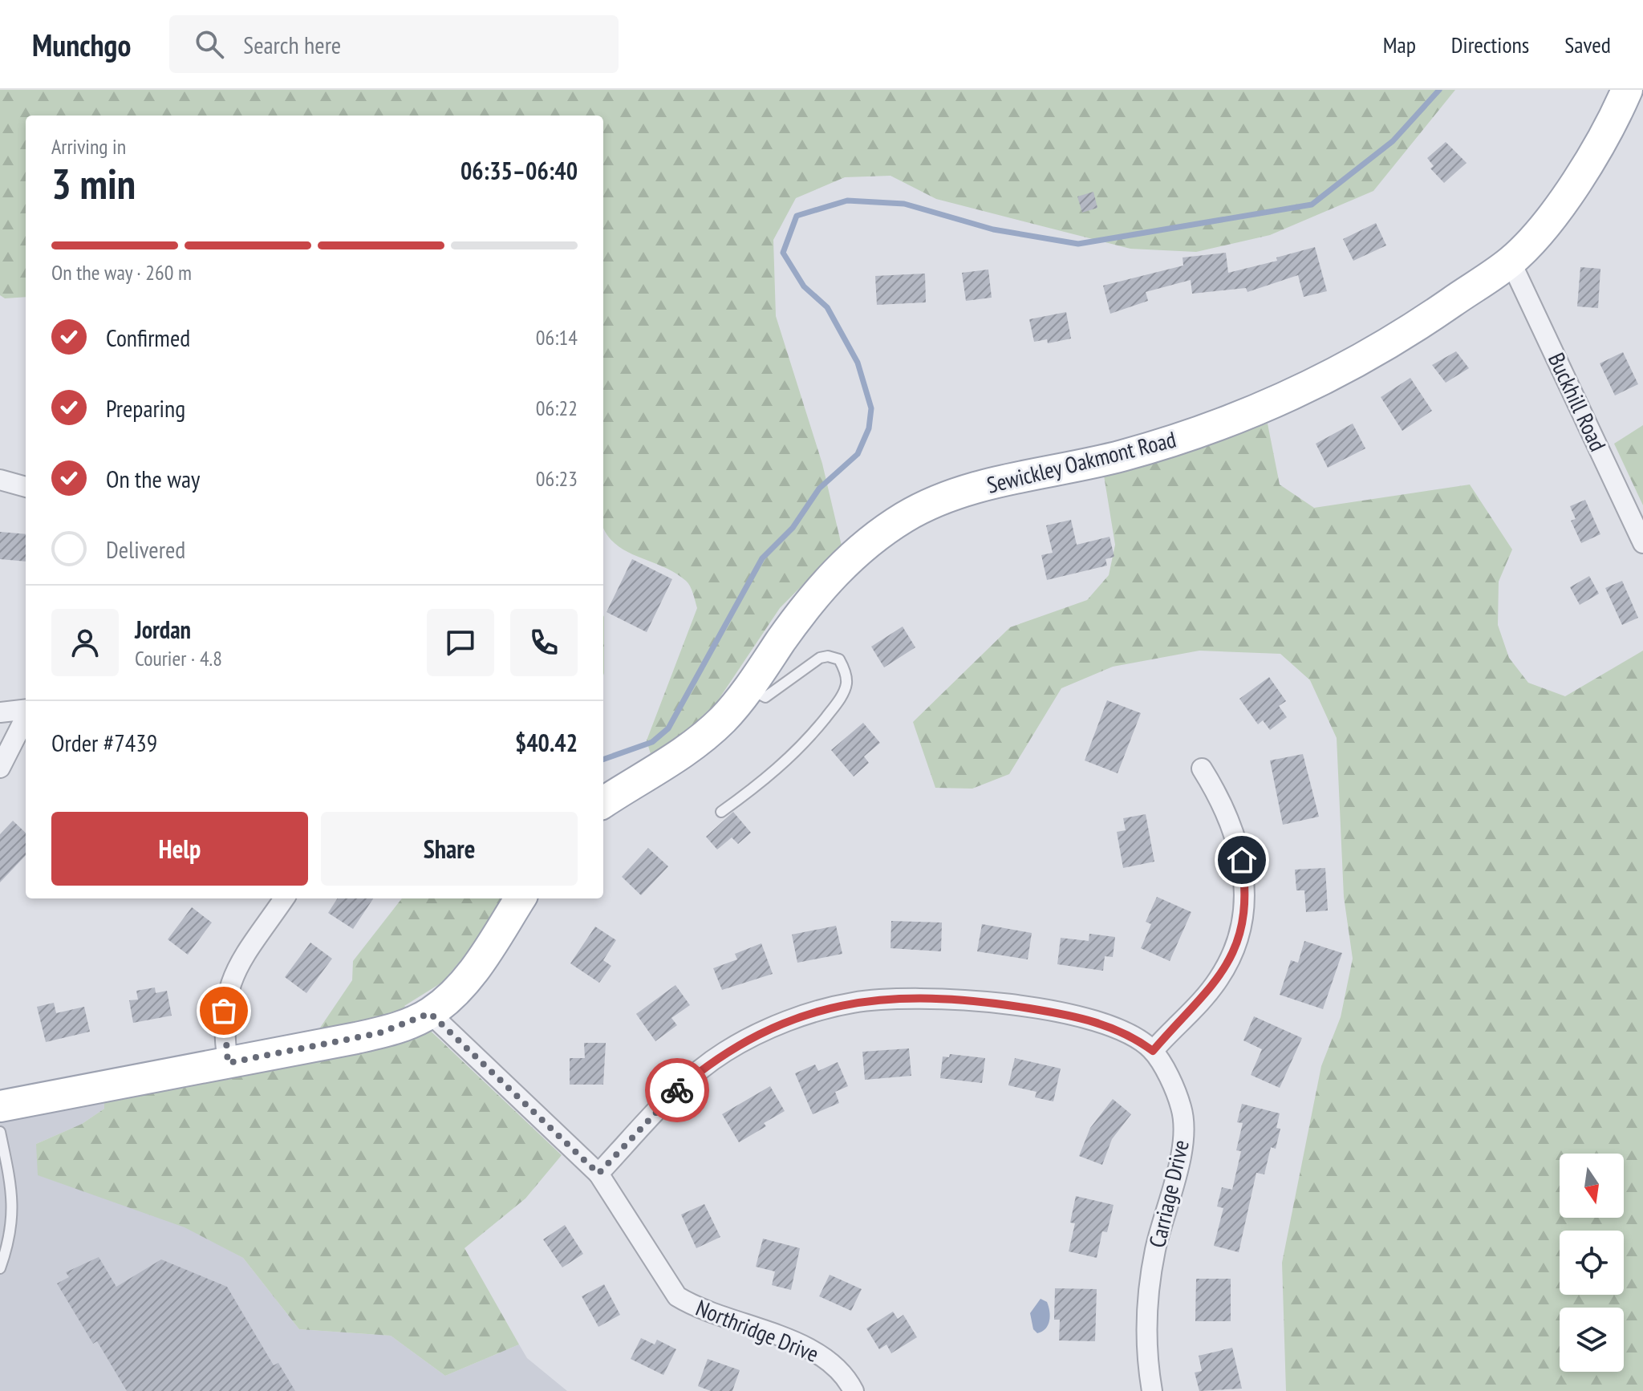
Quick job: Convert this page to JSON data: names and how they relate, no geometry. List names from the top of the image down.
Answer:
{
  "streets": {
    "main road": ["Sewickley Oakmont Road"],
    "street": ["Buckhill Road", "Carriage Drive", "Northridge Drive"]
  },
  "crossings": [
    ["Buckhill Road", "Sewickley Oakmont Road"],
    ["Carriage Drive", "Northridge Drive"]
  ],
  "north": "bottom",
  "page": {
    "header": "Munchgo",
    "search": "Search here",
    "nav": ["Map", "Directions", "Saved"],
    "heading": ["3 min", "Arriving in", "06:35–06:40"],
    "panel": [
      "Jordan",
      "Courier · 4.8",
      "Order #7439",
      "$40.42"
    ],
    "bar": "On the way · 260 m",
    "list": [
      ["Confirmed", "06:14"],
      ["Preparing", "06:22"],
      ["On the way", "06:23"],
      "Delivered"
    ],
    "buttons": ["Help", "Share"]
  }
}
